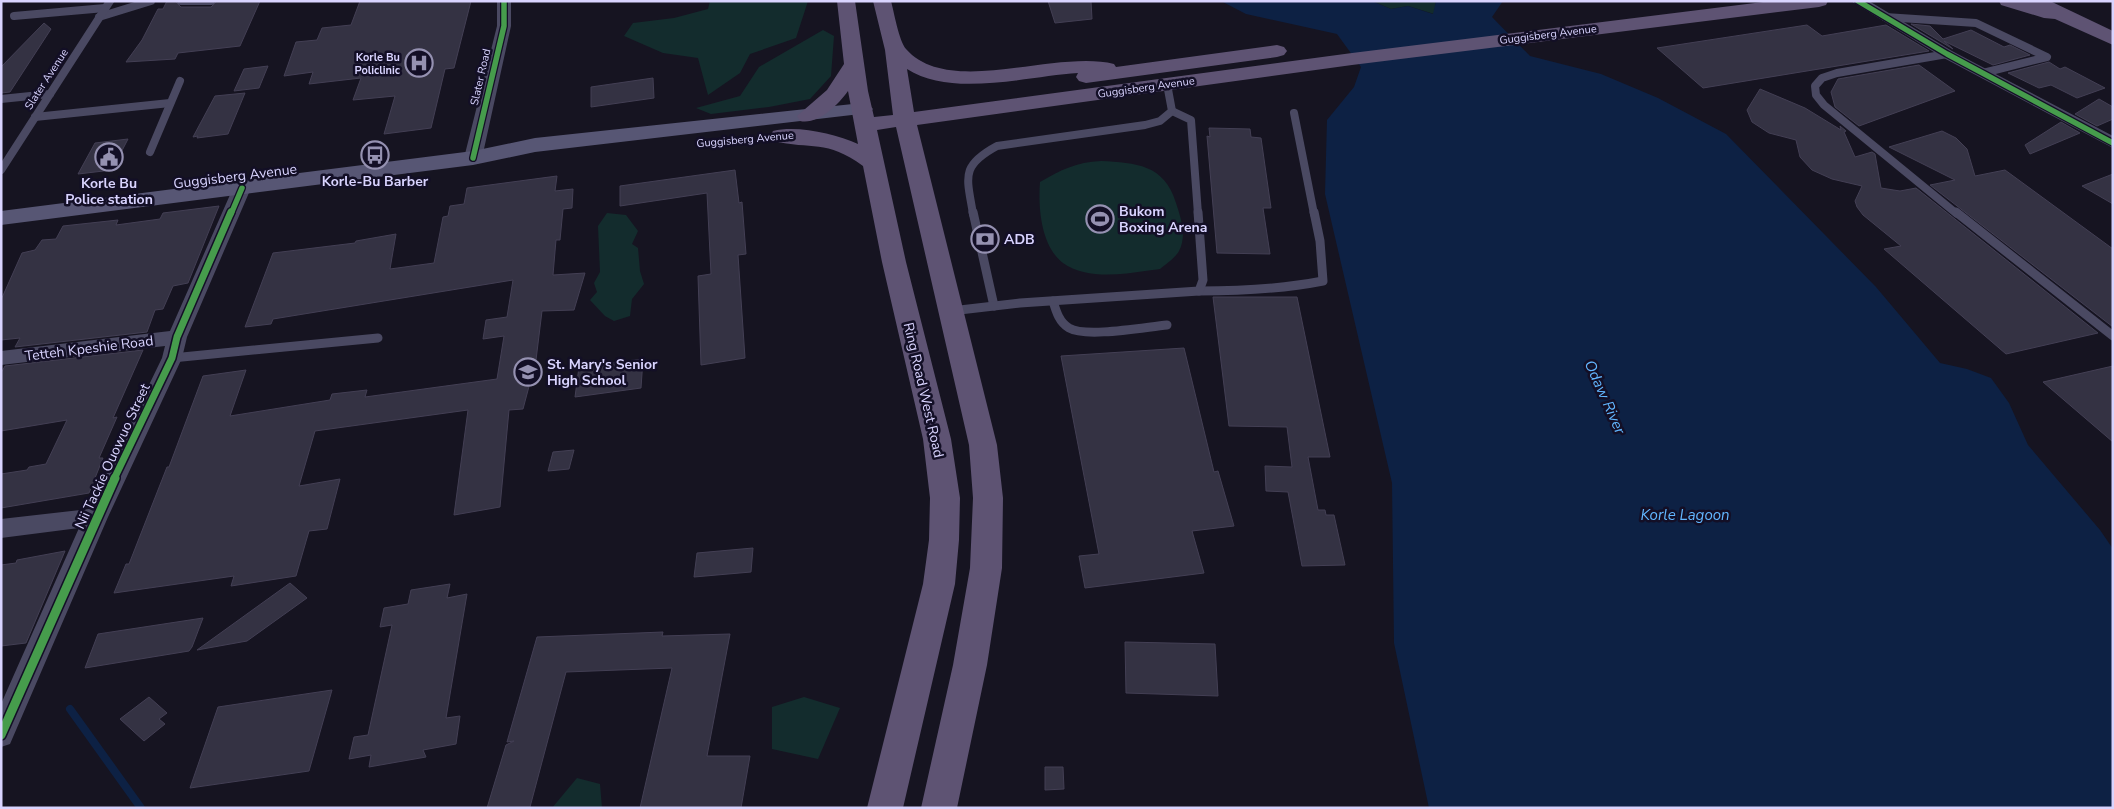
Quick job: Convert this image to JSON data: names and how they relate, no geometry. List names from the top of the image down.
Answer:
{
  "streets": {
    "main road": ["Guggisberg Avenue", "Ring Road West Road"],
    "street": ["Slater Road", "Tetteh Kpeshie Road", "Nii Tackie Ouowuo Street"],
    "lane": ["Slater Avenue"]
  },
  "crossings": [
    ["Guggisberg Avenue", "Slater Road"],
    ["Guggisberg Avenue", "Ring Road West Road"],
    ["Guggisberg Avenue", "Nii Tackie Ouowuo Street"],
    ["Tetteh Kpeshie Road", "Nii Tackie Ouowuo Street"]
  ],
  "water": ["Odaw River", "Korle Lagoon"],
  "places": {
    "hospital": ["Korle Bu Policlinic"],
    "bus stop": ["Korle-Bu Barber"],
    "public building": ["Korle Bu Police station"],
    "sports": ["Bukom Boxing Arena"],
    "bank": ["ADB"],
    "school or university": ["St. Mary's Senior High School"]
  }
}
